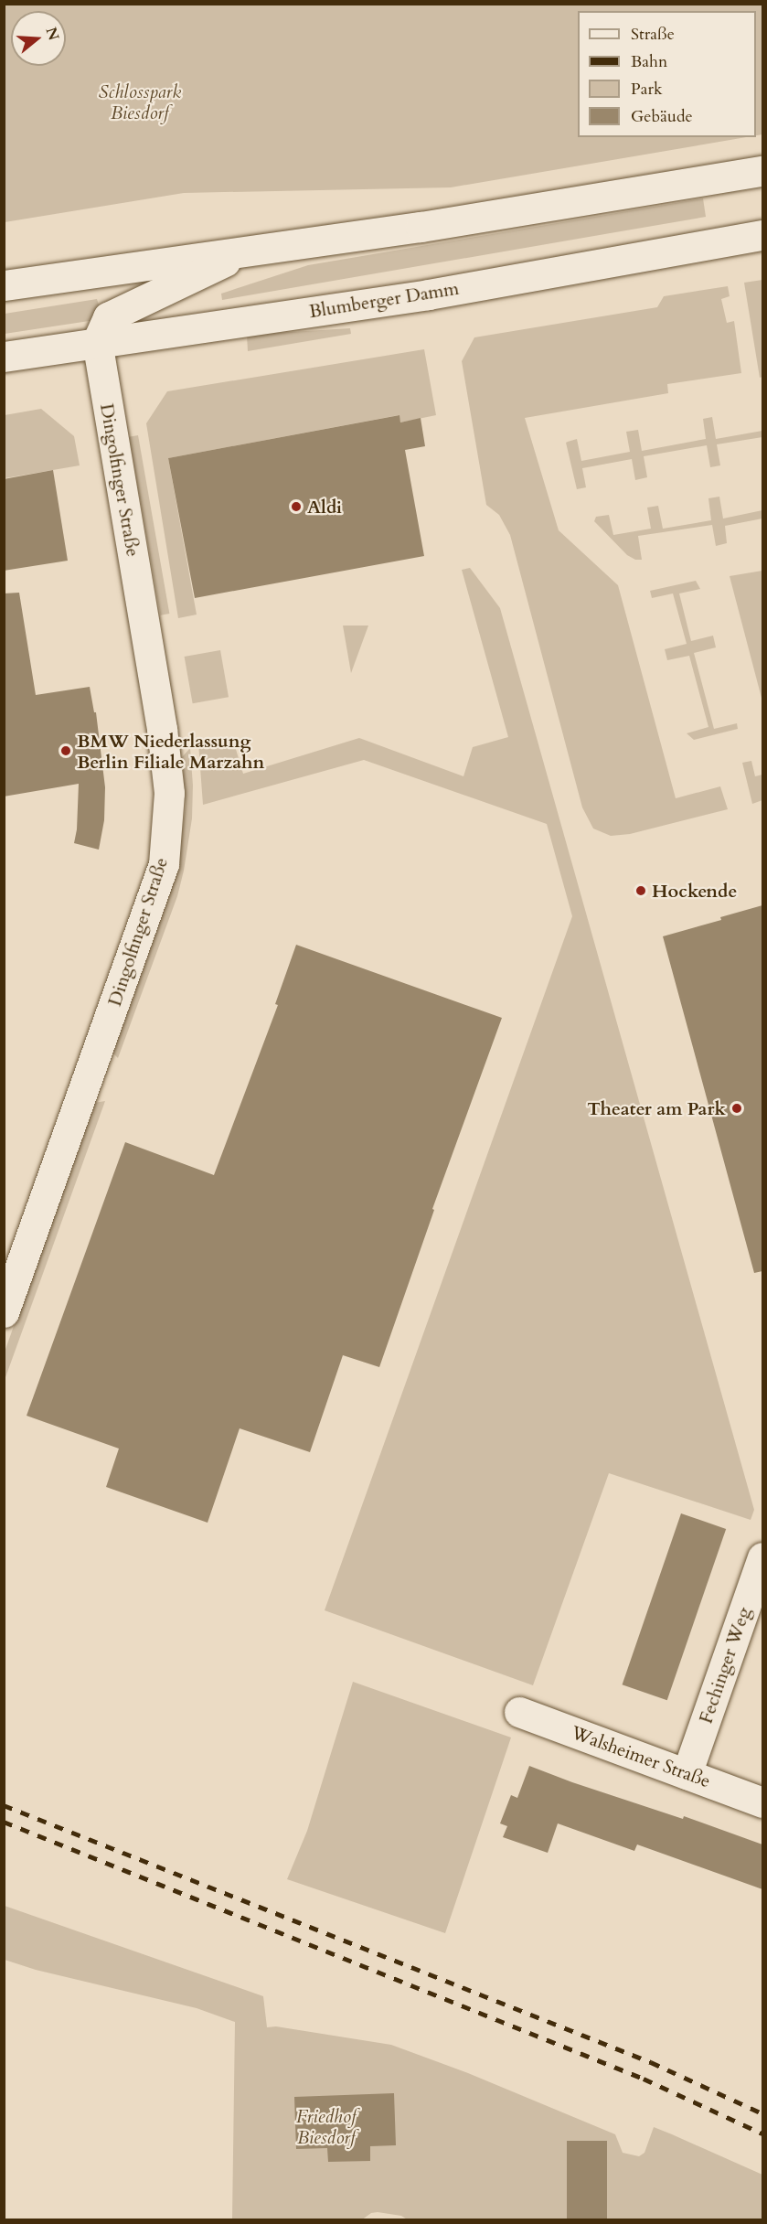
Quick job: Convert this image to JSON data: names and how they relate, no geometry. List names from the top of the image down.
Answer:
{
  "streets": {
    "main road": [
      "Blumberger Damm",
      "Dingolfinger Straße",
      "Fechinger Weg",
      "Walsheimer Straße"
    ]
  },
  "crossings": [
    ["Blumberger Damm", "Dingolfinger Straße"],
    ["Fechinger Weg", "Walsheimer Straße"]
  ],
  "parks": ["Schlosspark Biesdorf", "Friedhof Biesdorf"],
  "places": [
    "Aldi",
    "BMW Niederlassung Berlin Filiale Marzahn",
    "Hockende",
    "Theater am Park"
  ],
  "legend": [
    "Straße",
    "Bahn",
    "Park",
    "Gebäude"
  ],
  "north": "right"
}
